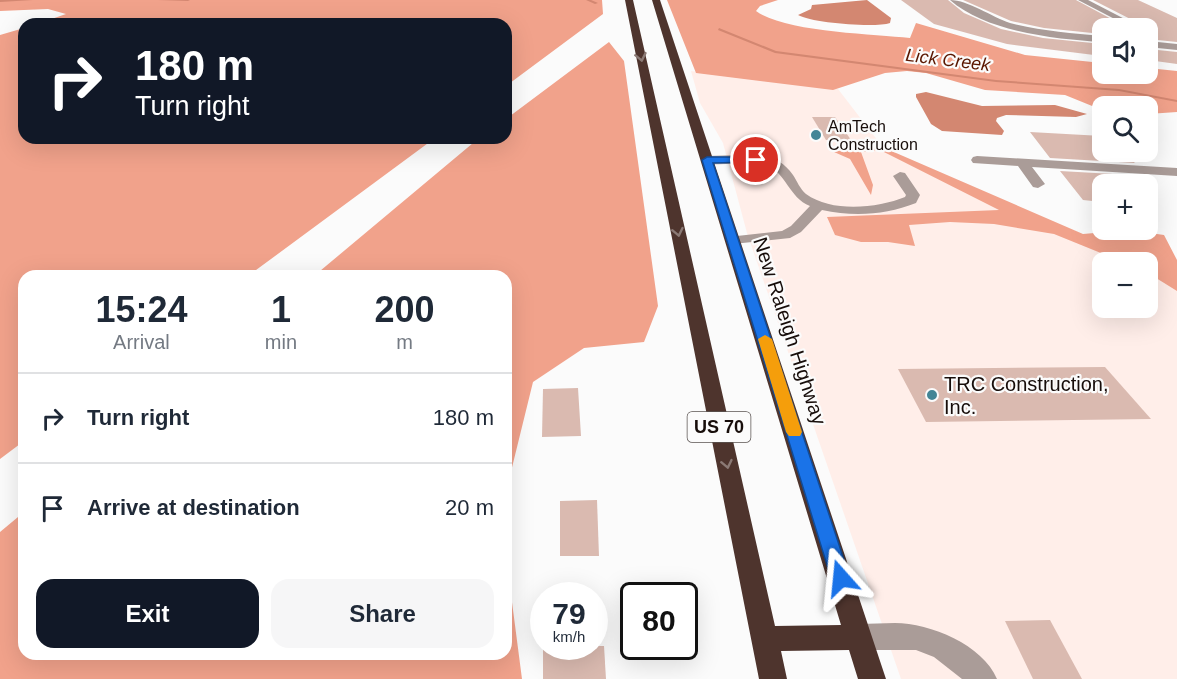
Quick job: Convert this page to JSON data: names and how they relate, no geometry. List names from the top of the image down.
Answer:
{
  "streets": {
    "highway": ["New Raleigh Highway", "US 70"]
  },
  "water": ["Lick Creek"],
  "places": ["AmTech Construction", "TRC Construction, Inc."],
  "page": {
    "map_buttons": ["+", "−"],
    "turn": ["180 m", "Turn right"],
    "eta": [
      "15:24",
      "Arrival",
      "1",
      "min",
      "200",
      "m"
    ],
    "list": [
      {
        "name": "Turn right",
        "value": "180 m"
      },
      {
        "name": "Arrive at destination",
        "value": "20 m"
      }
    ],
    "buttons": ["Exit", "Share"],
    "speed": "79 km/h",
    "limit": "80"
  }
}
